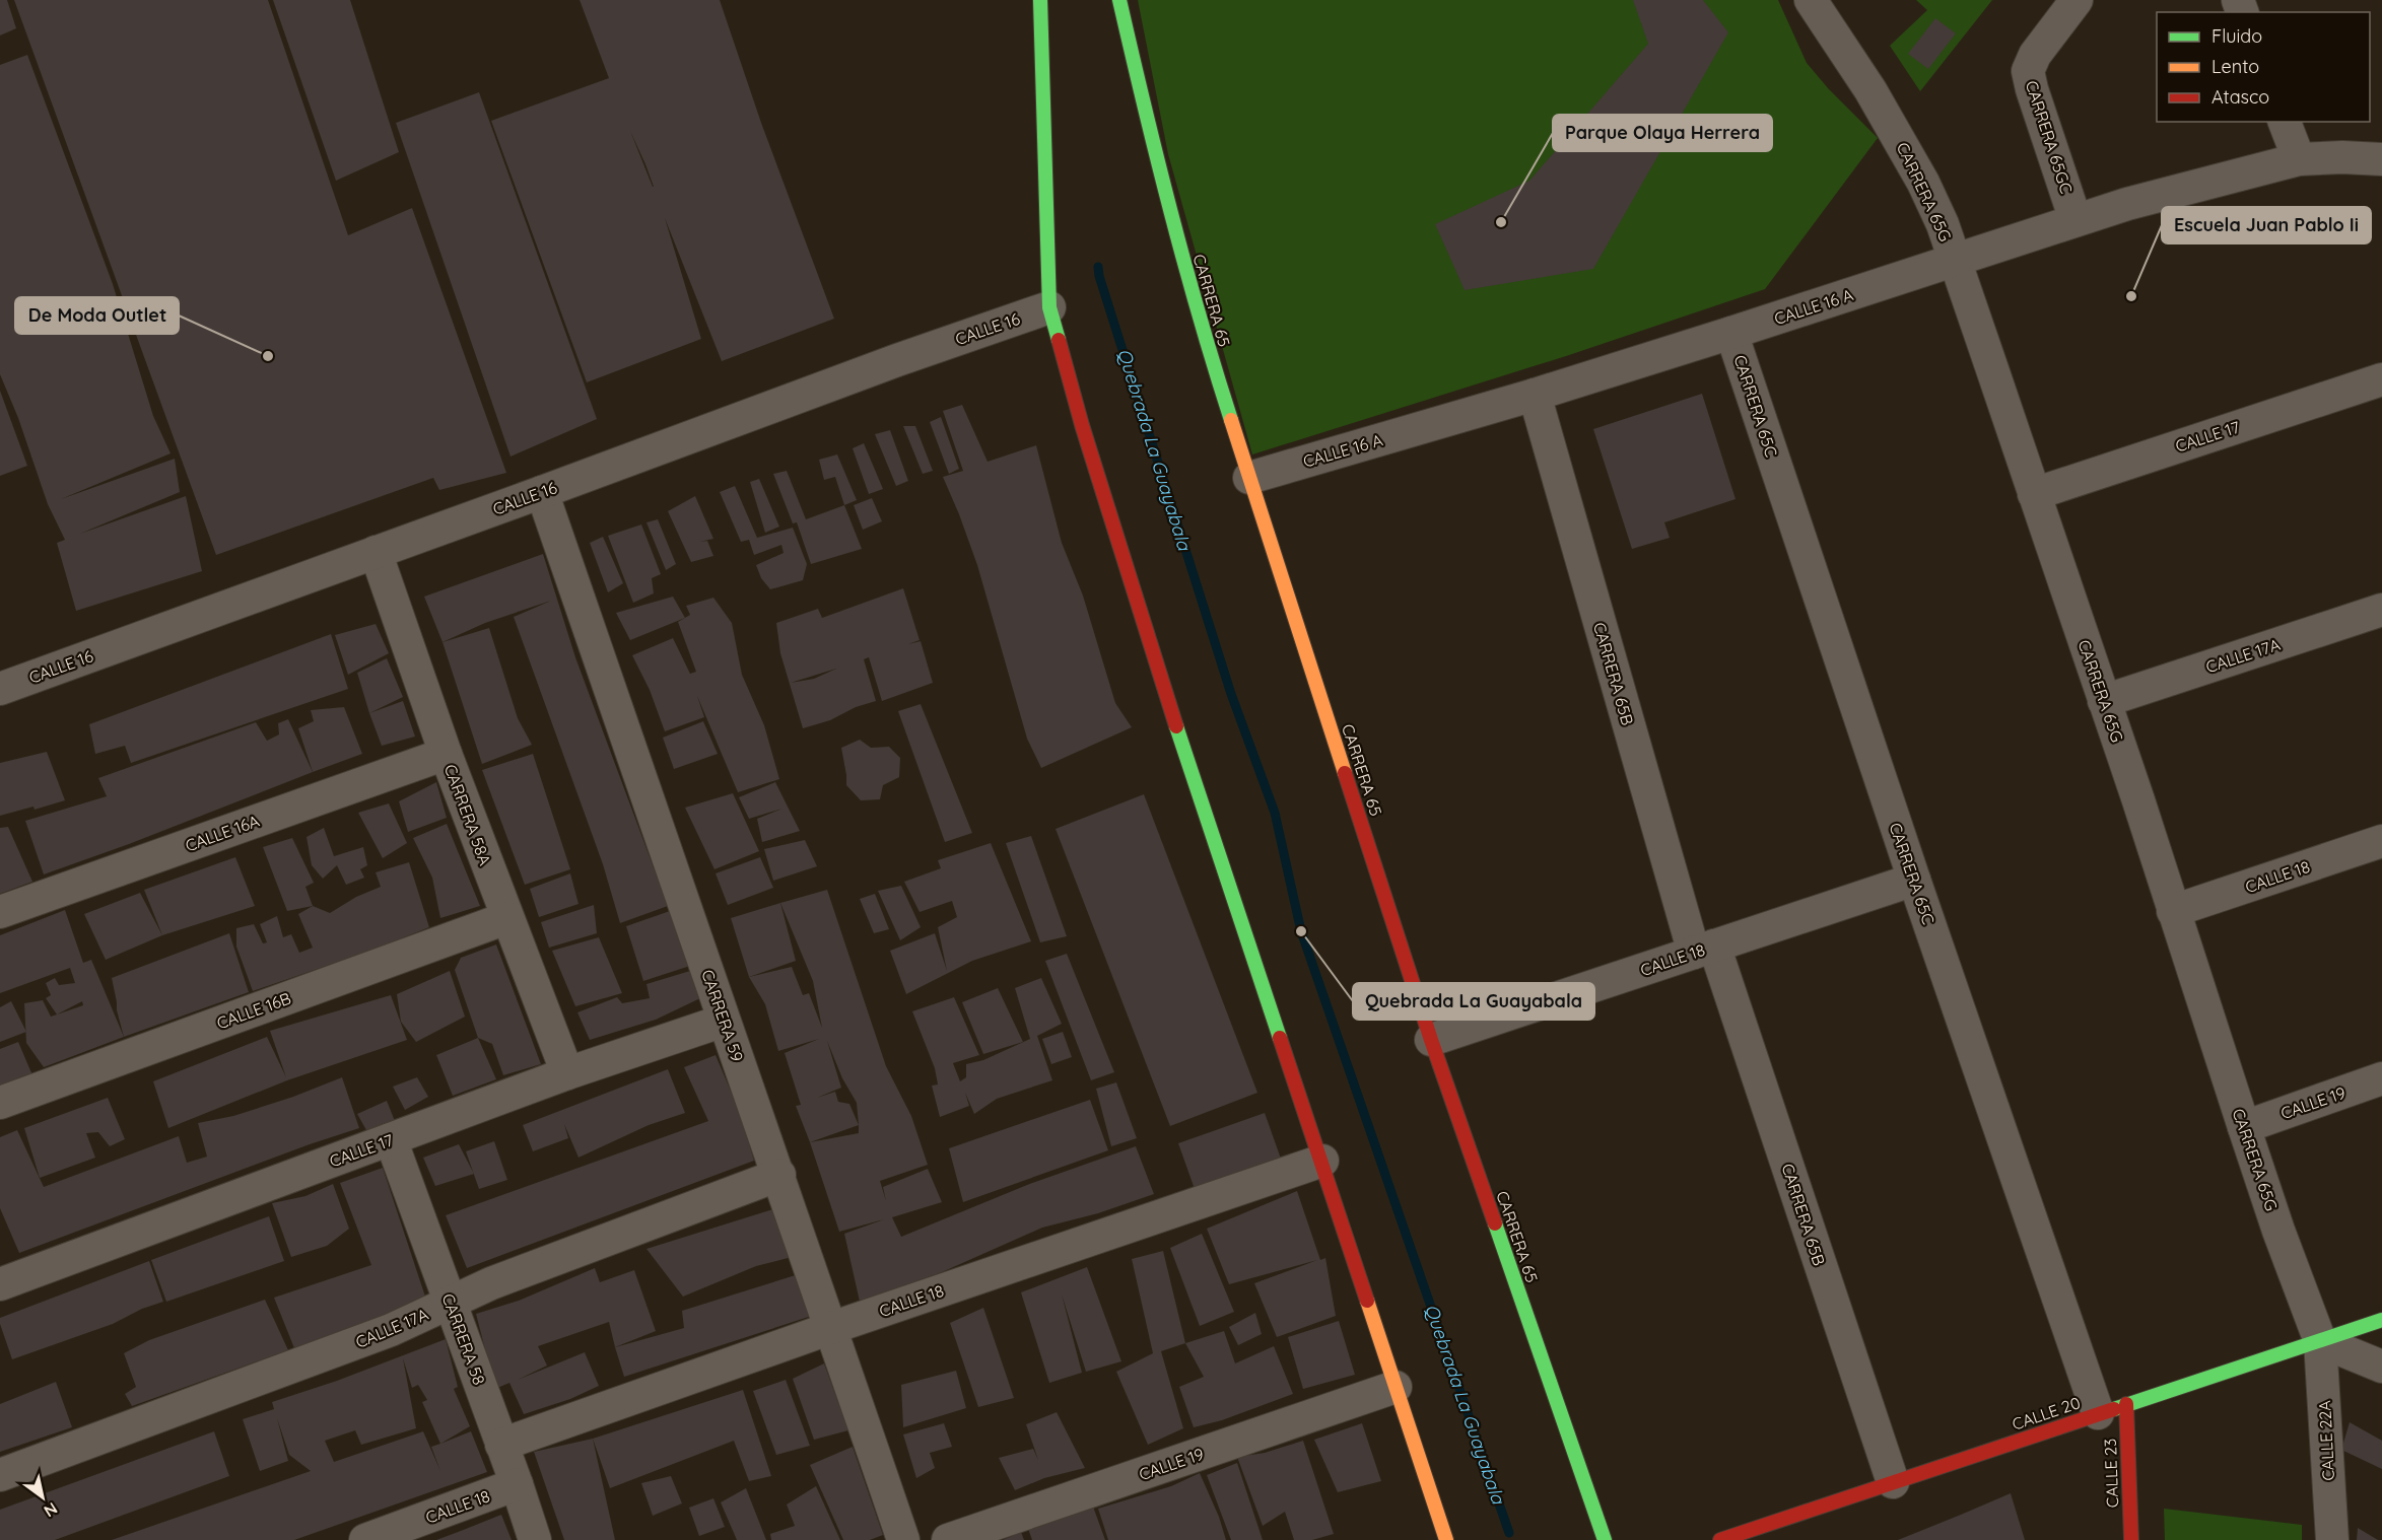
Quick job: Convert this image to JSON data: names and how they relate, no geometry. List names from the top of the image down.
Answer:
{
  "streets": {
    "main road": ["CARRERA 65", "CALLE 20", "CALLE 23"],
    "street": [
      "CARRERA 65GC",
      "CARRERA 65G",
      "CALLE 16 A",
      "CALLE 16",
      "CARRERA 65C",
      "CALLE 17",
      "CALLE 17A",
      "CARRERA 65B",
      "CARRERA 58A",
      "CALLE 16A",
      "CALLE 18",
      "CALLE 16B",
      "CARRERA 59",
      "CALLE 19",
      "CARRERA 58",
      "CALLE 22A"
    ]
  },
  "crossings": [
    ["CARRERA 65GC", "CALLE 16 A"],
    ["CARRERA 65G", "CALLE 16 A"],
    ["CARRERA 65G", "CALLE 17"],
    ["CARRERA 65G", "CALLE 17A"],
    ["CARRERA 65G", "CALLE 18"],
    ["CARRERA 65G", "CALLE 19"],
    ["CARRERA 65G", "CALLE 20"],
    ["CARRERA 65G", "CALLE 22A"],
    ["CARRERA 65", "CALLE 16 A"],
    ["CARRERA 65", "CALLE 18"],
    ["CALLE 16 A", "CARRERA 65C"],
    ["CALLE 16 A", "CARRERA 65B"],
    ["CALLE 16", "CARRERA 58A"],
    ["CALLE 16", "CARRERA 59"],
    ["CARRERA 65C", "CALLE 18"],
    ["CARRERA 65C", "CALLE 20"],
    ["CARRERA 65C", "CALLE 23"],
    ["CALLE 17", "CARRERA 58A"],
    ["CALLE 17", "CARRERA 59"],
    ["CALLE 17", "CARRERA 58"],
    ["CALLE 17A", "CARRERA 59"],
    ["CALLE 17A", "CARRERA 58"],
    ["CARRERA 65B", "CALLE 18"],
    ["CARRERA 65B", "CALLE 20"],
    ["CARRERA 58A", "CALLE 16A"],
    ["CARRERA 58A", "CALLE 16B"],
    ["CALLE 18", "CARRERA 59"],
    ["CALLE 18", "CARRERA 58"],
    ["CALLE 20", "CALLE 22A"],
    ["CALLE 20", "CALLE 23"]
  ],
  "water": ["Quebrada La Guayabala"],
  "places": [
    "Parque Olaya Herrera",
    "Escuela Juan Pablo Ii",
    "De Moda Outlet",
    "Quebrada La Guayabala"
  ],
  "legend": ["Fluido", "Lento", "Atasco"],
  "north": "bottom right"
}
